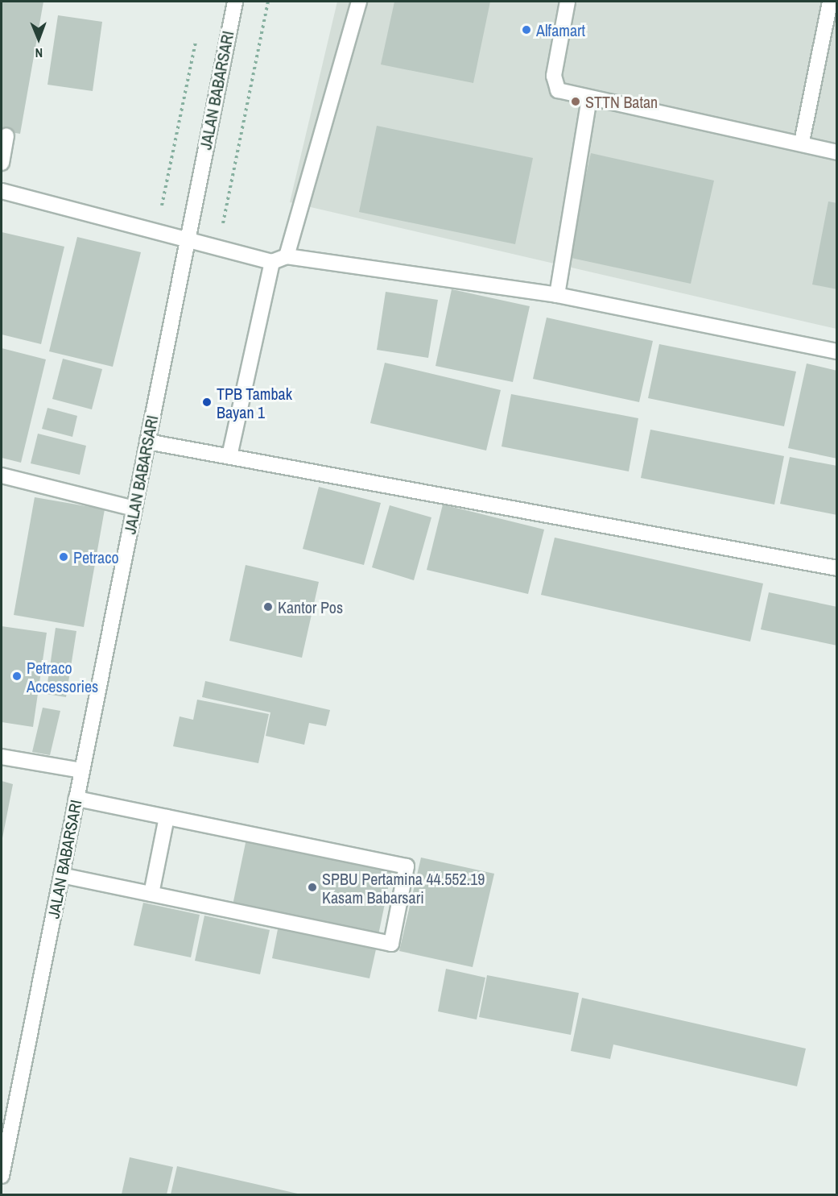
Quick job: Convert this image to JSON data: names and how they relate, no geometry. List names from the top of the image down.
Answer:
{
  "streets": {
    "street": ["JALAN BABARSARI"]
  },
  "places": [
    "Alfamart",
    "STTN Batan",
    "TPB Tambak Bayan 1",
    "Petraco",
    "Kantor Pos",
    "Petraco Accessories",
    "SPBU Pertamina 44.552.19 Kasam Babarsari"
  ],
  "north": "bottom"
}
